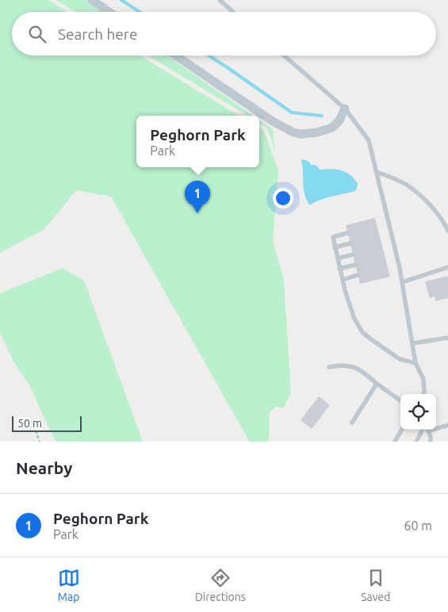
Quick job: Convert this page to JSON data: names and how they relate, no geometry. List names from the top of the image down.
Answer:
{
  "scale_bar": "50 m",
  "page": {
    "search": "Search here",
    "popup": ["Peghorn Park", "Park"],
    "pins": "1",
    "scale": "50 m",
    "heading": "Nearby",
    "list": [
      {
        "mark": "1",
        "name": "Peghorn Park",
        "note": "Park",
        "value": "60 m"
      }
    ],
    "nav": ["Map", "Directions", "Saved"]
  }
}
